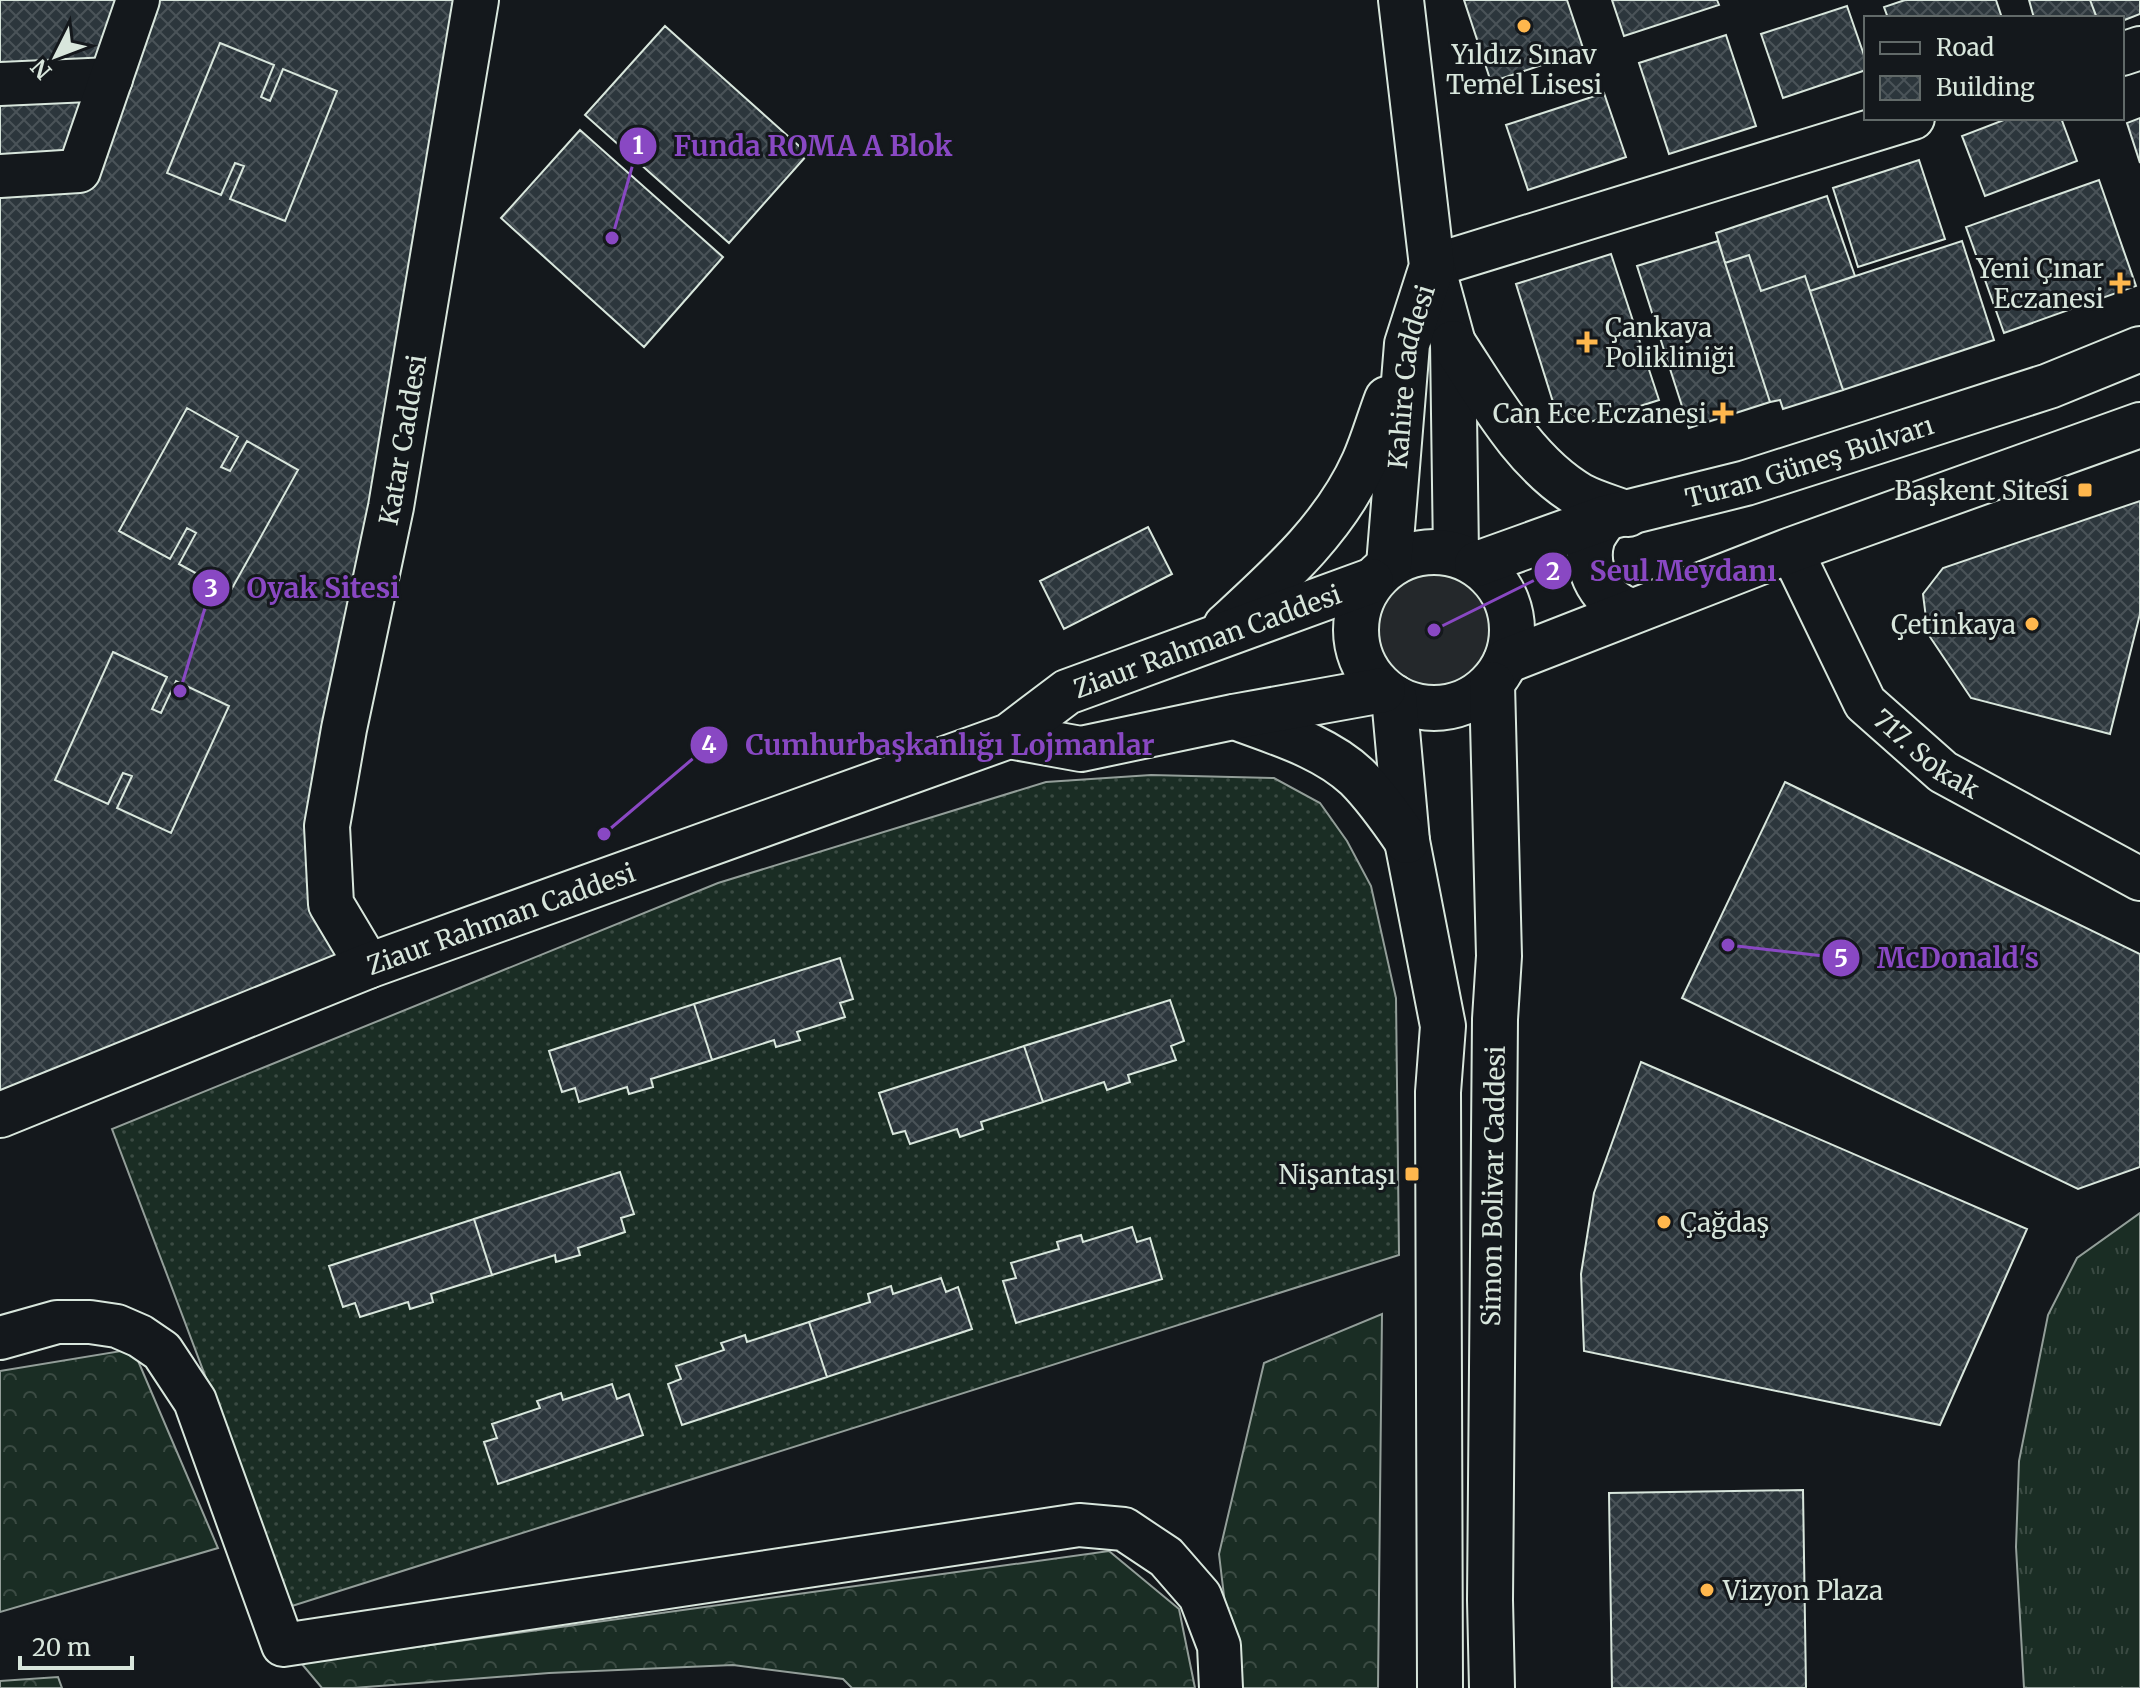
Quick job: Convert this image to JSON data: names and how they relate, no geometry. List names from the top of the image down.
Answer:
{
  "streets": {
    "main road": [
      "Kahire Caddesi",
      "Katar Caddesi",
      "Turan Güneş Bulvarı",
      "Ziaur Rahman Caddesi",
      "Simon Bolivar Caddesi"
    ],
    "street": ["717. Sokak"]
  },
  "crossings": [
    ["Kahire Caddesi", "Turan Güneş Bulvarı"],
    ["Kahire Caddesi", "Ziaur Rahman Caddesi"],
    ["Kahire Caddesi", "Simon Bolivar Caddesi"],
    ["Katar Caddesi", "Ziaur Rahman Caddesi"],
    ["Turan Güneş Bulvarı", "Ziaur Rahman Caddesi"],
    ["Turan Güneş Bulvarı", "Simon Bolivar Caddesi"],
    ["Ziaur Rahman Caddesi", "Simon Bolivar Caddesi"]
  ],
  "places": {
    "other": [
      "Yıldız Sınav Temel Lisesi",
      "Funda ROMA A Blok",
      "Çetinkaya",
      "Seul Meydanı",
      "Oyak Sitesi",
      "Cumhurbaşkanlığı Lojmanlar",
      "McDonald's",
      "Çağdaş",
      "Vizyon Plaza"
    ],
    "health": ["Yeni Çınar Eczanesi", "Çankaya Polikliniği", "Can Ece Eczanesi"],
    "transit": ["Başkent Sitesi", "Nişantaşı"]
  },
  "legend": ["Road", "Building"],
  "scale_bar": "20 m",
  "north": "bottom left"
}
